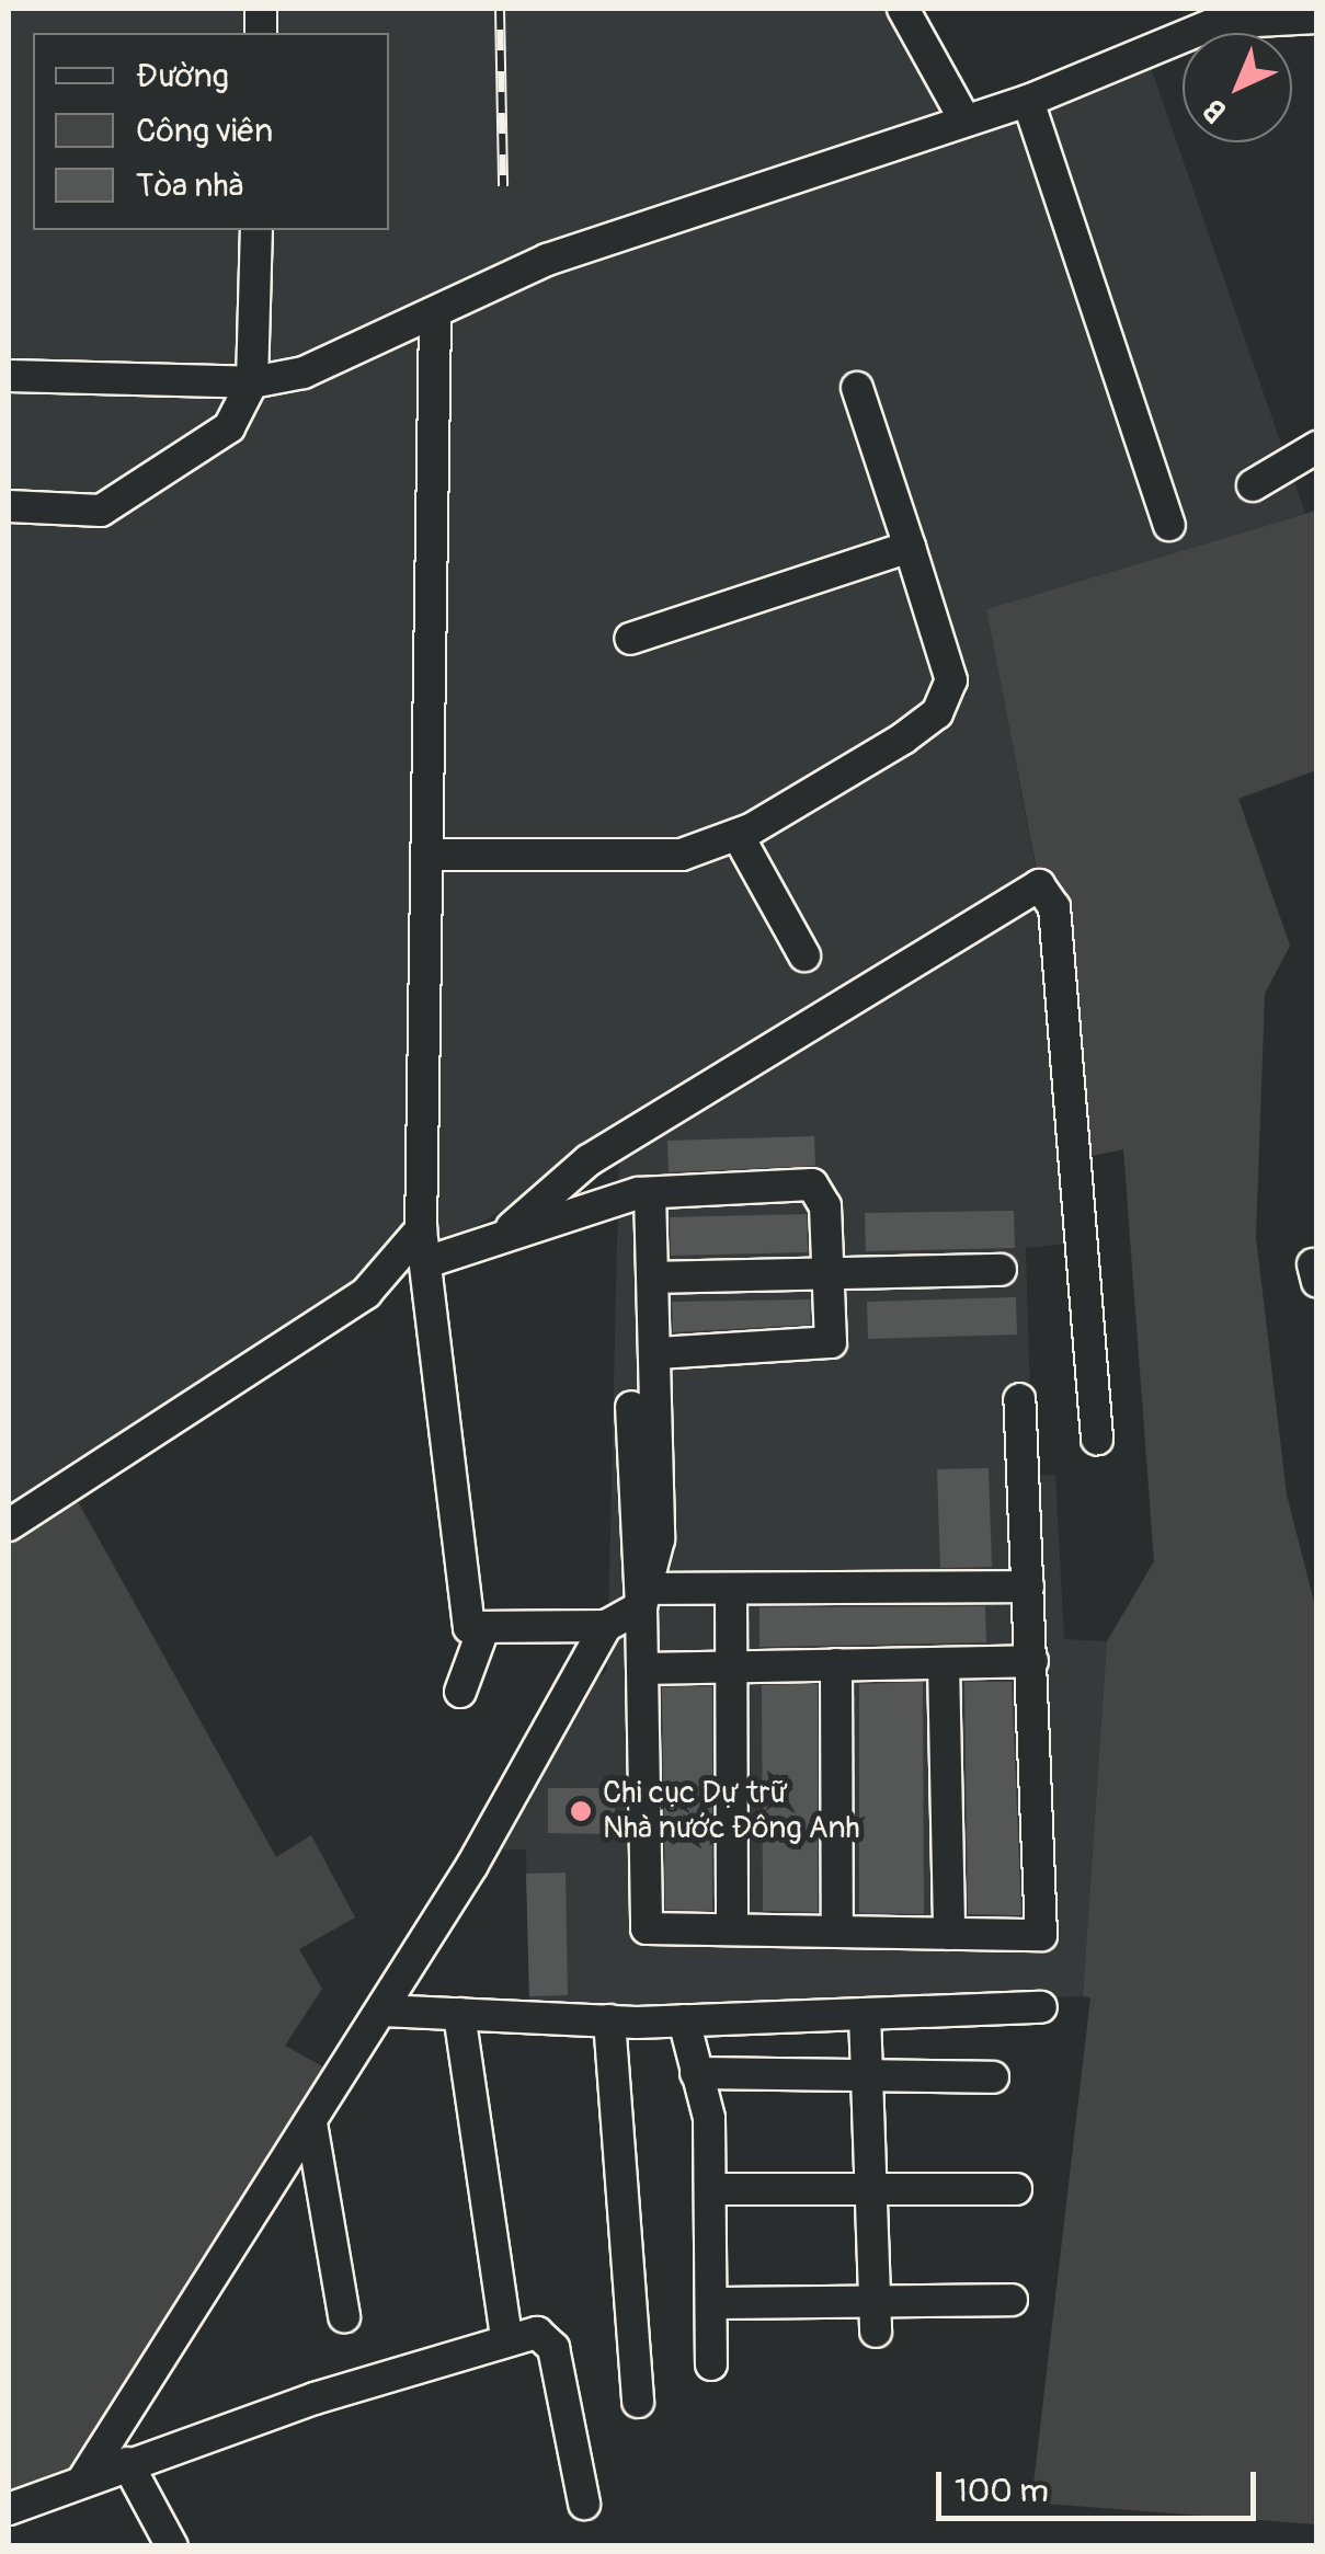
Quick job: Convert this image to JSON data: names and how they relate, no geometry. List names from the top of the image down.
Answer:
{
  "places": ["Chi cục Dự trữ Nhà nước Đông Anh"],
  "legend": ["Đường", "Công viên", "Tòa nhà"],
  "scale_bar": "100 m",
  "north": "bottom left"
}
